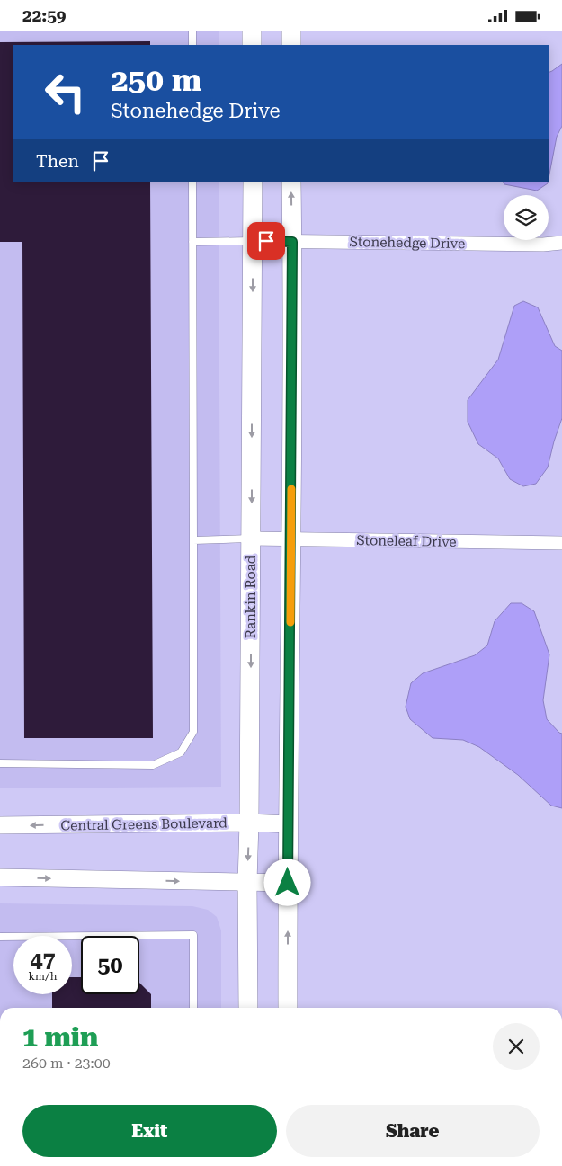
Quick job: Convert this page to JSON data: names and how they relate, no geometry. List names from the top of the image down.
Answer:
{
  "streets": {
    "main road": ["Rankin Road"],
    "street": ["Stonehedge Drive", "Stoneleaf Drive", "Central Greens Boulevard"]
  },
  "crossings": [
    ["Stonehedge Drive", "Rankin Road"],
    ["Stoneleaf Drive", "Rankin Road"],
    ["Rankin Road", "Central Greens Boulevard"]
  ],
  "page": {
    "status": "22:59",
    "turn": ["250 m", "Stonehedge Drive"],
    "then": "Then",
    "speed": "47 km/h",
    "limit": "50",
    "heading": ["1 min", "260 m · 23:00"],
    "buttons": ["Exit", "Share"]
  }
}
